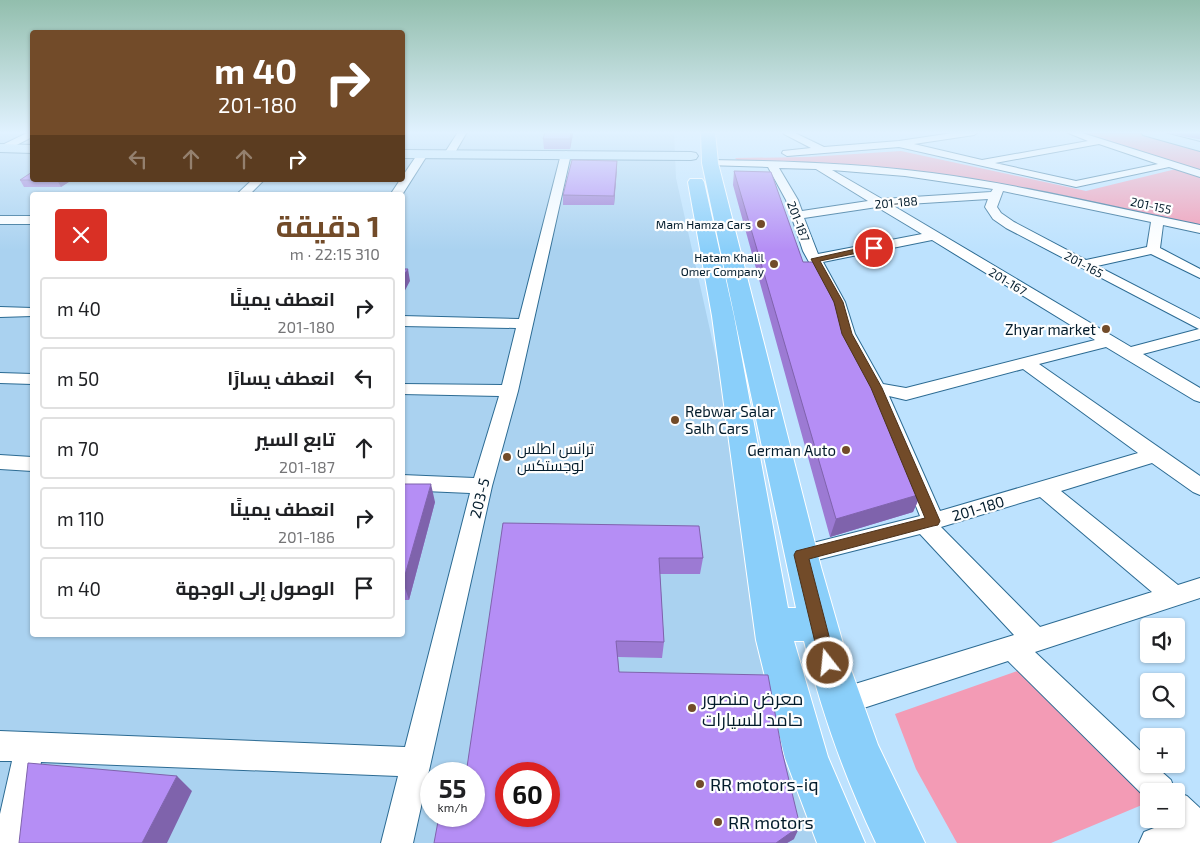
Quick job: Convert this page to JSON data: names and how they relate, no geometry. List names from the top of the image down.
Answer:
{
  "streets": {
    "street": [
      "201-188",
      "201-155",
      "201-187",
      "201-165",
      "201-167",
      "203-5",
      "201-180"
    ]
  },
  "crossings": [
    ["201-188", "201-155"],
    ["201-188", "201-187"],
    ["201-188", "201-165"],
    ["201-188", "201-167"],
    ["201-155", "201-165"],
    ["201-187", "201-180"]
  ],
  "places": [
    "Mam Hamza Cars",
    "Hatam Khalil Omer Company",
    "Zhyar market",
    "Rebwar Salar Salh Cars",
    "German Auto",
    "ترانس اطلس لوجستكس",
    "معرض منصور حامد للسيارات",
    "RR motors-iq",
    "RR motors"
  ],
  "page": {
    "turn": ["40 m", "201-180"],
    "heading": ["1 دقيقة", "310 m · 22:15"],
    "list": [
      {
        "name": "انعطف يمينًا",
        "note": "201-180",
        "value": "40 m"
      },
      {
        "name": "انعطف يسارًا",
        "value": "50 m"
      },
      {
        "name": "تابع السير",
        "note": "201-187",
        "value": "70 m"
      },
      {
        "name": "انعطف يمينًا",
        "note": "201-186",
        "value": "110 m"
      },
      {
        "name": "الوصول إلى الوجهة",
        "value": "40 m"
      }
    ],
    "map_buttons": ["+", "−"],
    "speed": "55 km/h",
    "limit": "60"
  }
}
